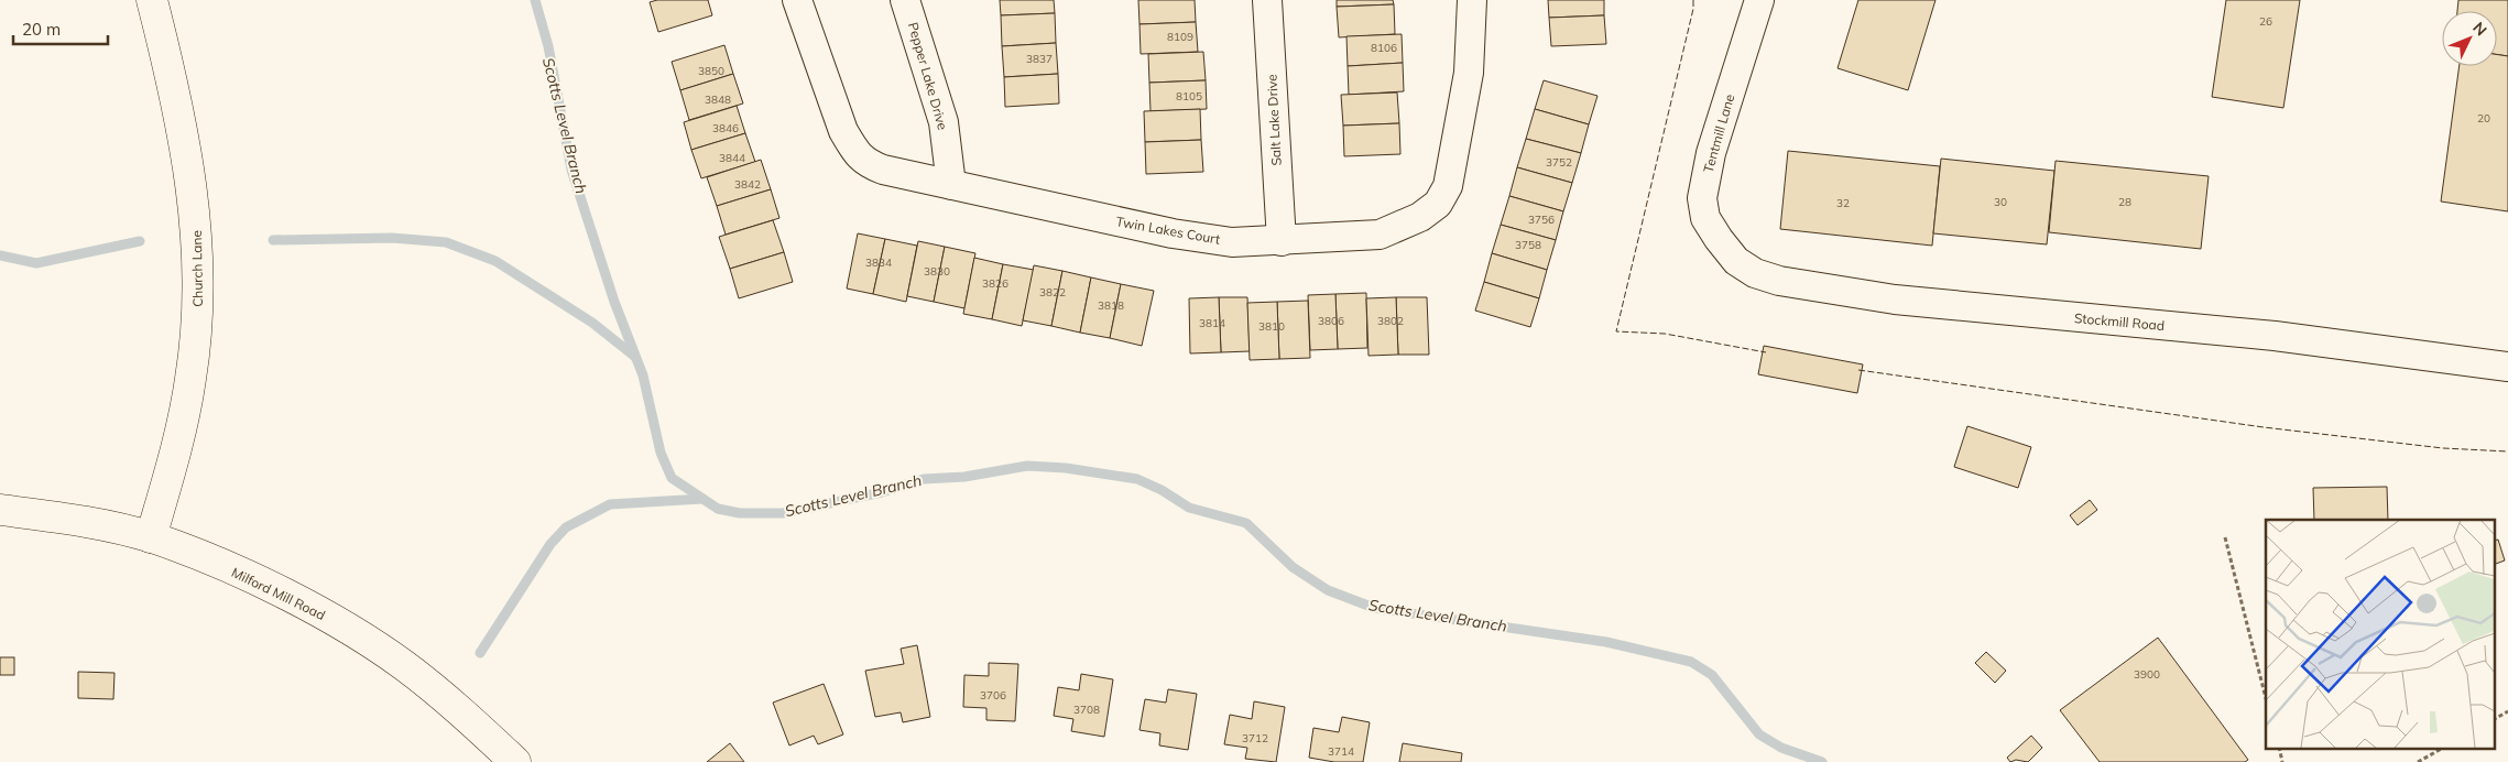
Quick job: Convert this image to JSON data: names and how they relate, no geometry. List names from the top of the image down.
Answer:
{
  "streets": {
    "main road": ["Church Lane", "Milford Mill Road"],
    "street": [
      "Pepper Lake Drive",
      "Salt Lake Drive",
      "Tentmill Lane",
      "Twin Lakes Court",
      "Stockmill Road"
    ]
  },
  "crossings": [
    ["Pepper Lake Drive", "Twin Lakes Court"],
    ["Salt Lake Drive", "Twin Lakes Court"],
    ["Tentmill Lane", "Stockmill Road"],
    ["Church Lane", "Milford Mill Road"]
  ],
  "water": ["Scotts Level Branch"],
  "house_numbers": [
    "26",
    "8109",
    "8106",
    "3837",
    "3850",
    "8105",
    "3848",
    "20",
    "3846",
    "3844",
    "3752",
    "3842",
    "30",
    "28",
    "32",
    "3756",
    "3758",
    "3834",
    "3830",
    "3826",
    "3822",
    "3818",
    "3806",
    "3802",
    "3814",
    "3810",
    "3900",
    "3706",
    "3708",
    "3712",
    "3714"
  ],
  "scale_bar": "20 m",
  "north": "top right"
}
